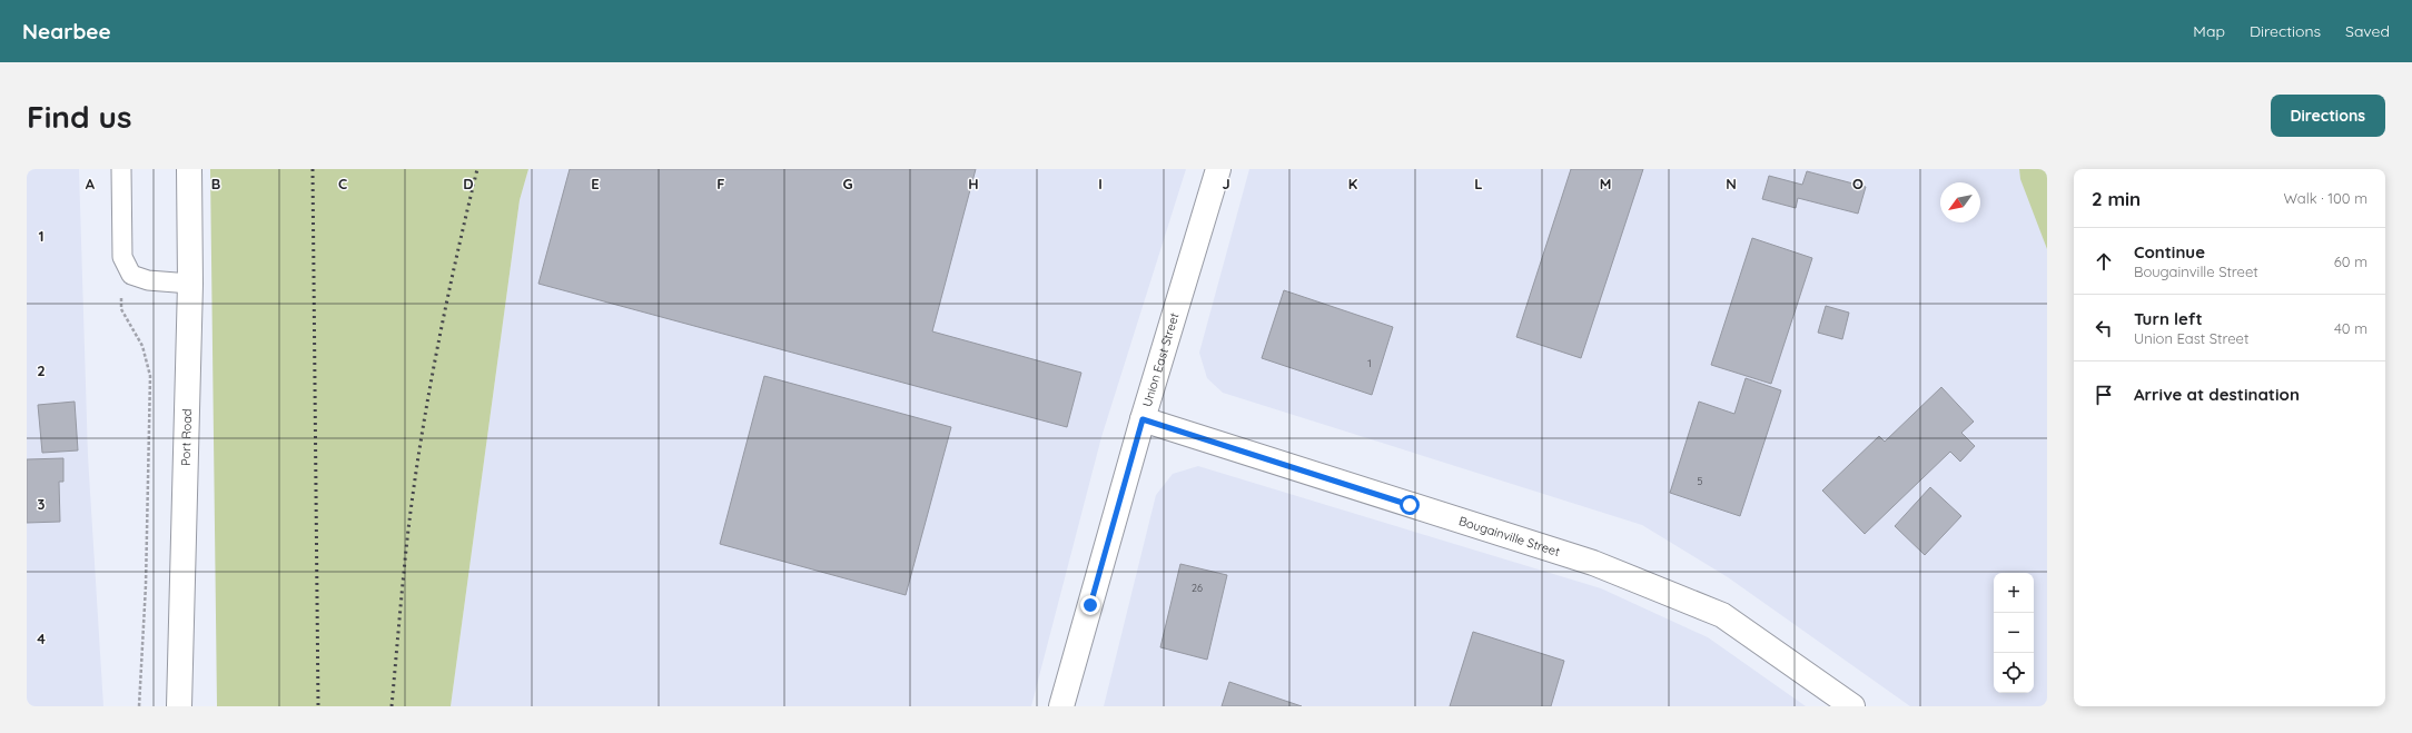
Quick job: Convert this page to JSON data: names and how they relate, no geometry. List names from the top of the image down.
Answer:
{
  "streets": {
    "street": ["Union East Street", "Port Road", "Bougainville Street"]
  },
  "crossings": [
    ["Union East Street", "Bougainville Street"]
  ],
  "house_numbers": ["1", "5", "26"],
  "north": "bottom left",
  "page": {
    "header": "Nearbee",
    "nav": ["Map", "Directions", "Saved"],
    "buttons": "Directions",
    "title": "Find us",
    "heading": ["2 min", "Walk · 100 m"],
    "list": [
      ["Continue", "Bougainville Street", "60 m"],
      ["Turn left", "Union East Street", "40 m"],
      "Arrive at destination"
    ],
    "map_buttons": ["+", "−"]
  },
  "grid": {
    "columns": [
      "A",
      "B",
      "C",
      "D",
      "E",
      "F",
      "G",
      "H",
      "I",
      "J",
      "K",
      "L",
      "M",
      "N",
      "O"
    ],
    "rows": [
      "1",
      "2",
      "3",
      "4"
    ]
  }
}
